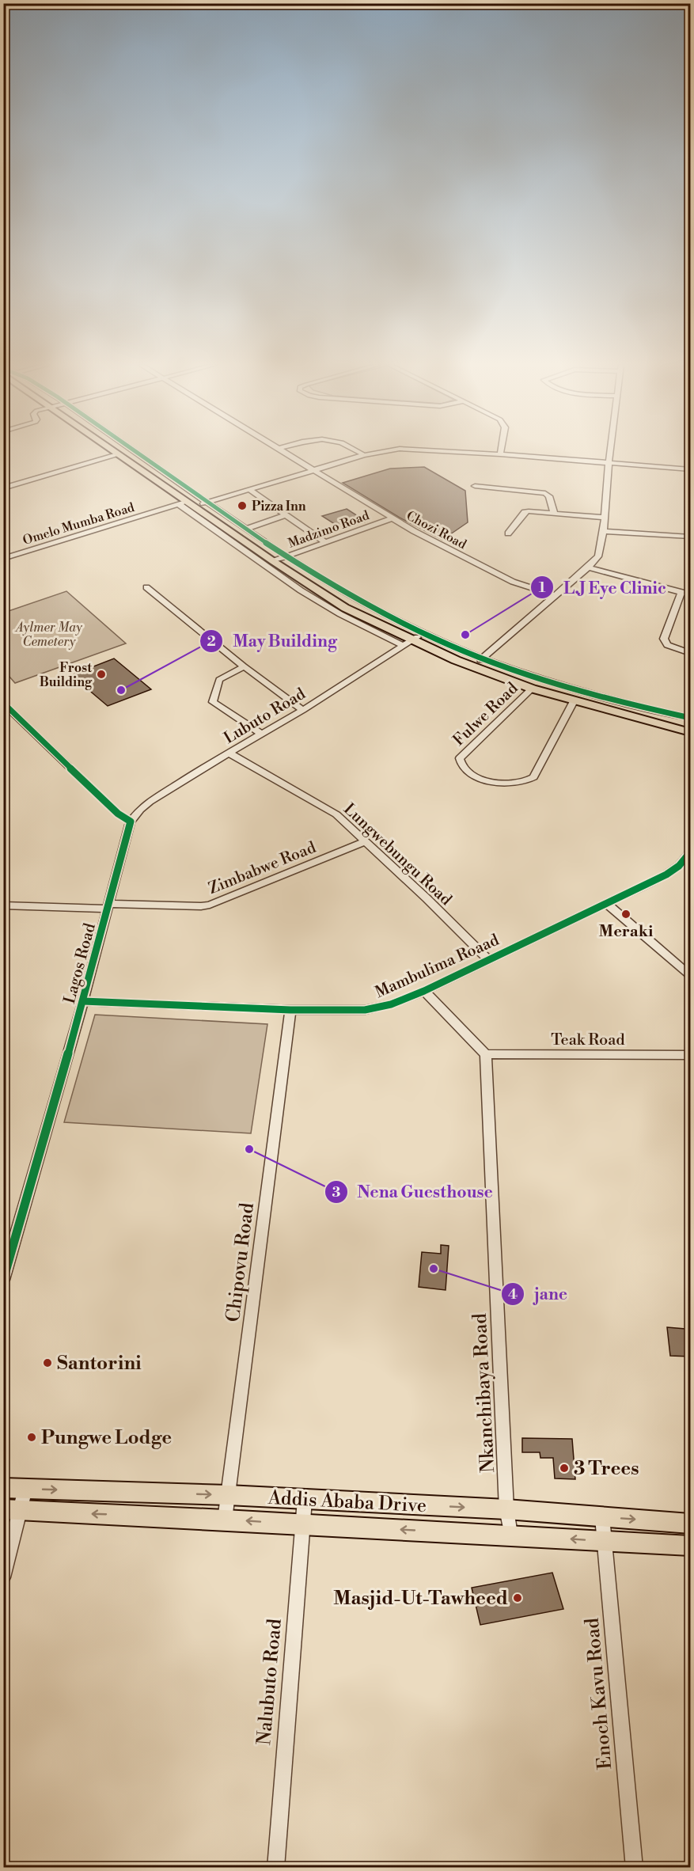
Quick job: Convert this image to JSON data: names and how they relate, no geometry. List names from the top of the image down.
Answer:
{
  "streets": {
    "main road": ["Addis Ababa Drive"],
    "street": [
      "Omelo Mumba Road",
      "Madzimo Road",
      "Chozi Road",
      "Fulwe Road",
      "Lubuto Road",
      "Lungwebungu Road",
      "Zimbabwe Road",
      "Lagos Road",
      "Mambulima Roaad",
      "Teak Road",
      "Chipovu Road",
      "Nkanchibaya Road",
      "Nalubuto Road",
      "Enoch Kavu Road"
    ]
  },
  "crossings": [
    ["Madzimo Road", "Chozi Road"],
    ["Lubuto Road", "Lungwebungu Road"],
    ["Lubuto Road", "Lagos Road"],
    ["Lungwebungu Road", "Zimbabwe Road"],
    ["Lungwebungu Road", "Mambulima Roaad"],
    ["Zimbabwe Road", "Lagos Road"],
    ["Lagos Road", "Mambulima Roaad"],
    ["Mambulima Roaad", "Chipovu Road"],
    ["Teak Road", "Nkanchibaya Road"],
    ["Chipovu Road", "Addis Ababa Drive"],
    ["Nkanchibaya Road", "Addis Ababa Drive"],
    ["Addis Ababa Drive", "Nalubuto Road"],
    ["Addis Ababa Drive", "Enoch Kavu Road"]
  ],
  "parks": ["Aylmer May Cemetery"],
  "places": [
    "Pizza Inn",
    "L.J Eye Clinic",
    "Frost Building",
    "May Building",
    "Meraki",
    "Nena Guesthouse",
    "jane",
    "Santorini",
    "Pungwe Lodge",
    "3 Trees",
    "Masjid-Ut-Tawheed"
  ]
}
